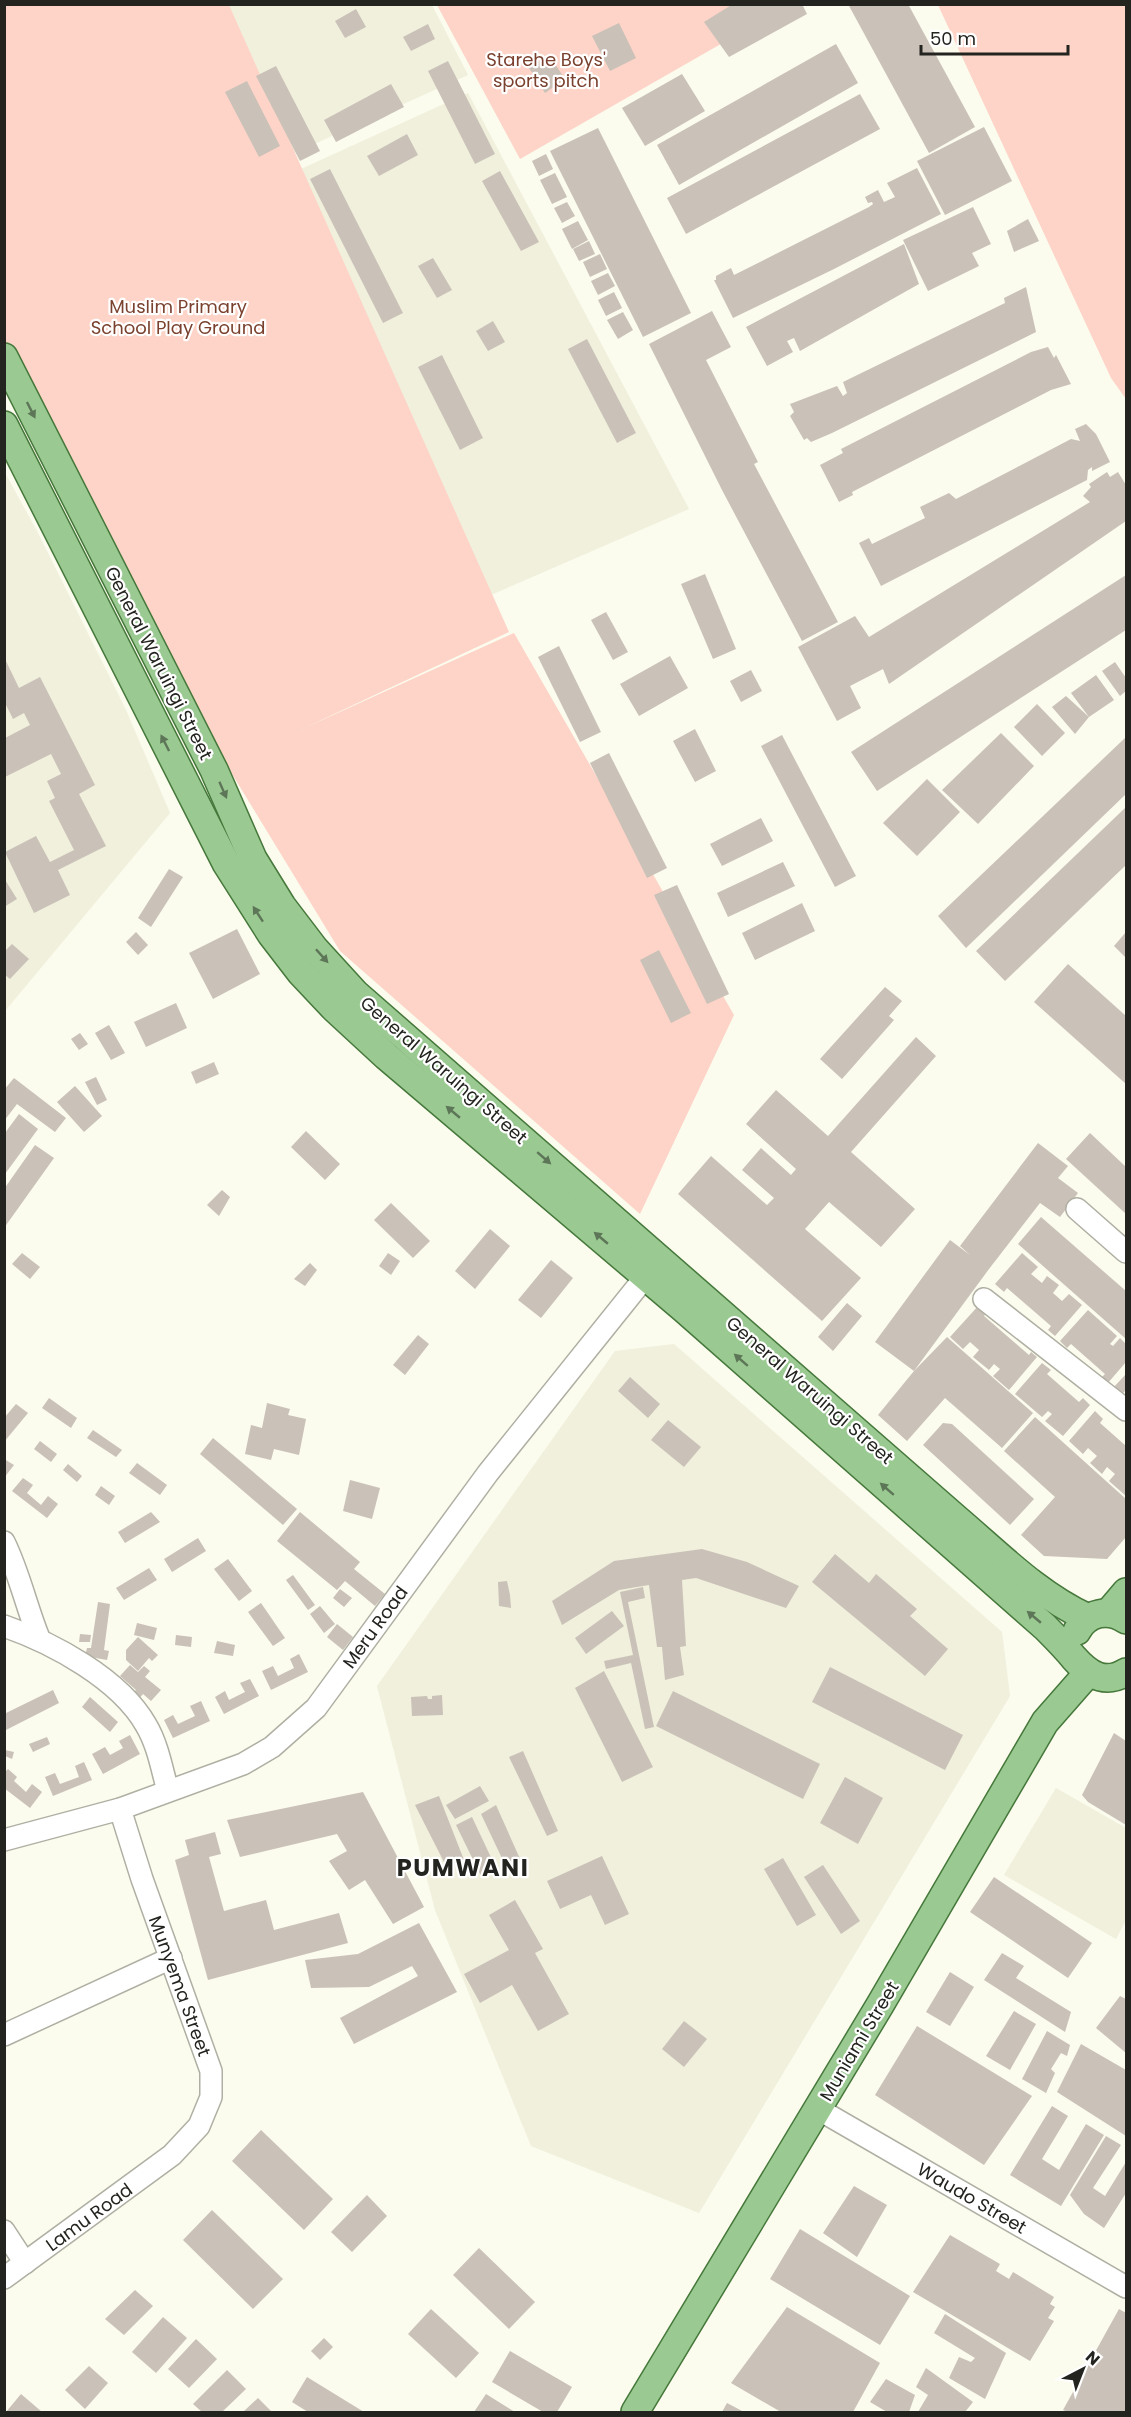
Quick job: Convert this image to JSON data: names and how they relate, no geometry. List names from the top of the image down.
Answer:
{
  "streets": {
    "main road": ["General Waruingi Street", "Muniami Street"],
    "street": [
      "Meru Road",
      "Munyema Street",
      "Waudo Street",
      "Lamu Road"
    ]
  },
  "crossings": [
    ["General Waruingi Street", "Meru Road"],
    ["General Waruingi Street", "Muniami Street"],
    ["Meru Road", "Munyema Street"],
    ["Munyema Street", "Lamu Road"],
    ["Muniami Street", "Waudo Street"]
  ],
  "districts": ["PUMWANI"],
  "parks": ["Starehe Boys' sports pitch", "Muslim Primary School Play Ground"],
  "scale_bar": "50 m",
  "north": "top right"
}
